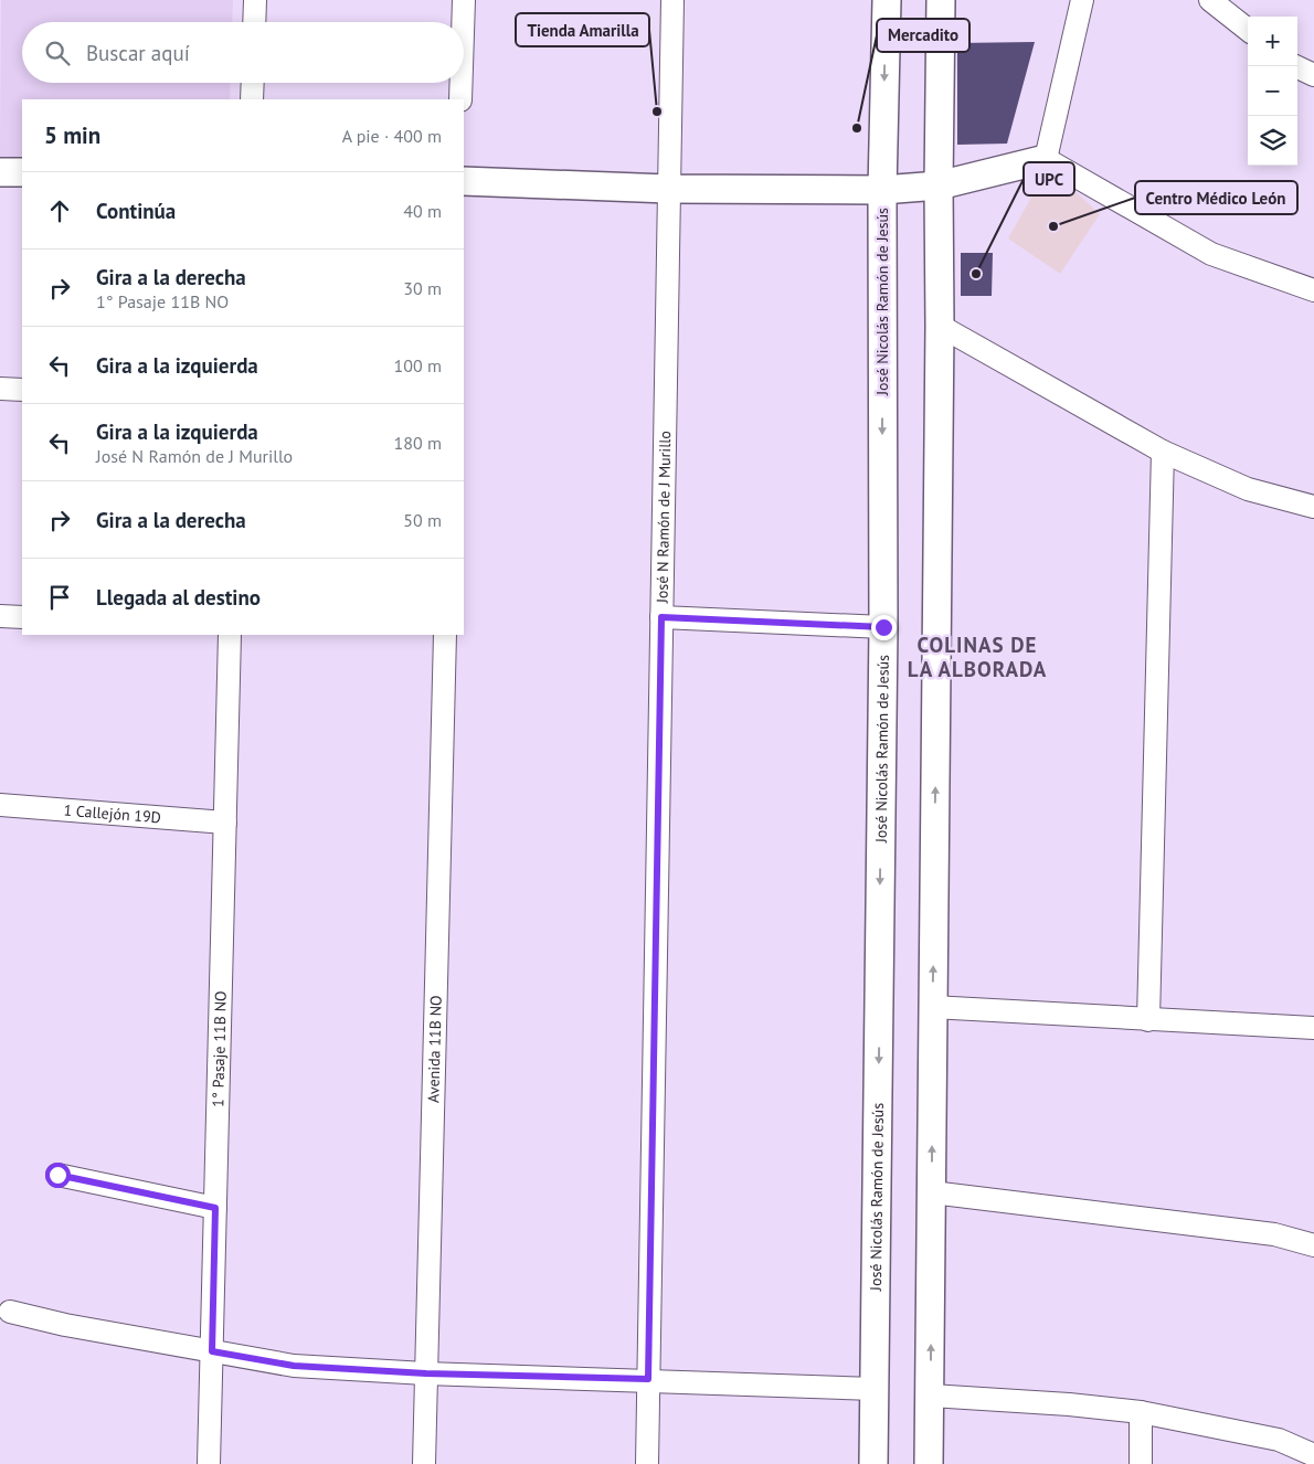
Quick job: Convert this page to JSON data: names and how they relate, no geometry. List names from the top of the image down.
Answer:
{
  "streets": {
    "street": [
      "José Nicolás Ramón de Jesús",
      "José N Ramón de J Murillo",
      "1 Callejón 19D",
      "1° Pasaje 11B NO",
      "Avenida 11B NO"
    ]
  },
  "crossings": [
    ["1 Callejón 19D", "1° Pasaje 11B NO"]
  ],
  "districts": ["COLINAS DE LA ALBORADA"],
  "places": [
    "Tienda Amarilla",
    "Mercadito",
    "Centro Médico León",
    "UPC"
  ],
  "page": {
    "map_buttons": ["+", "−"],
    "search": "Buscar aquí",
    "heading": ["5 min", "A pie · 400 m"],
    "list": [
      ["Continúa", "40 m"],
      ["Gira a la derecha", "1° Pasaje 11B NO", "30 m"],
      ["Gira a la izquierda", "100 m"],
      ["Gira a la izquierda", "José N Ramón de J Murillo", "180 m"],
      ["Gira a la derecha", "50 m"],
      "Llegada al destino"
    ]
  }
}
